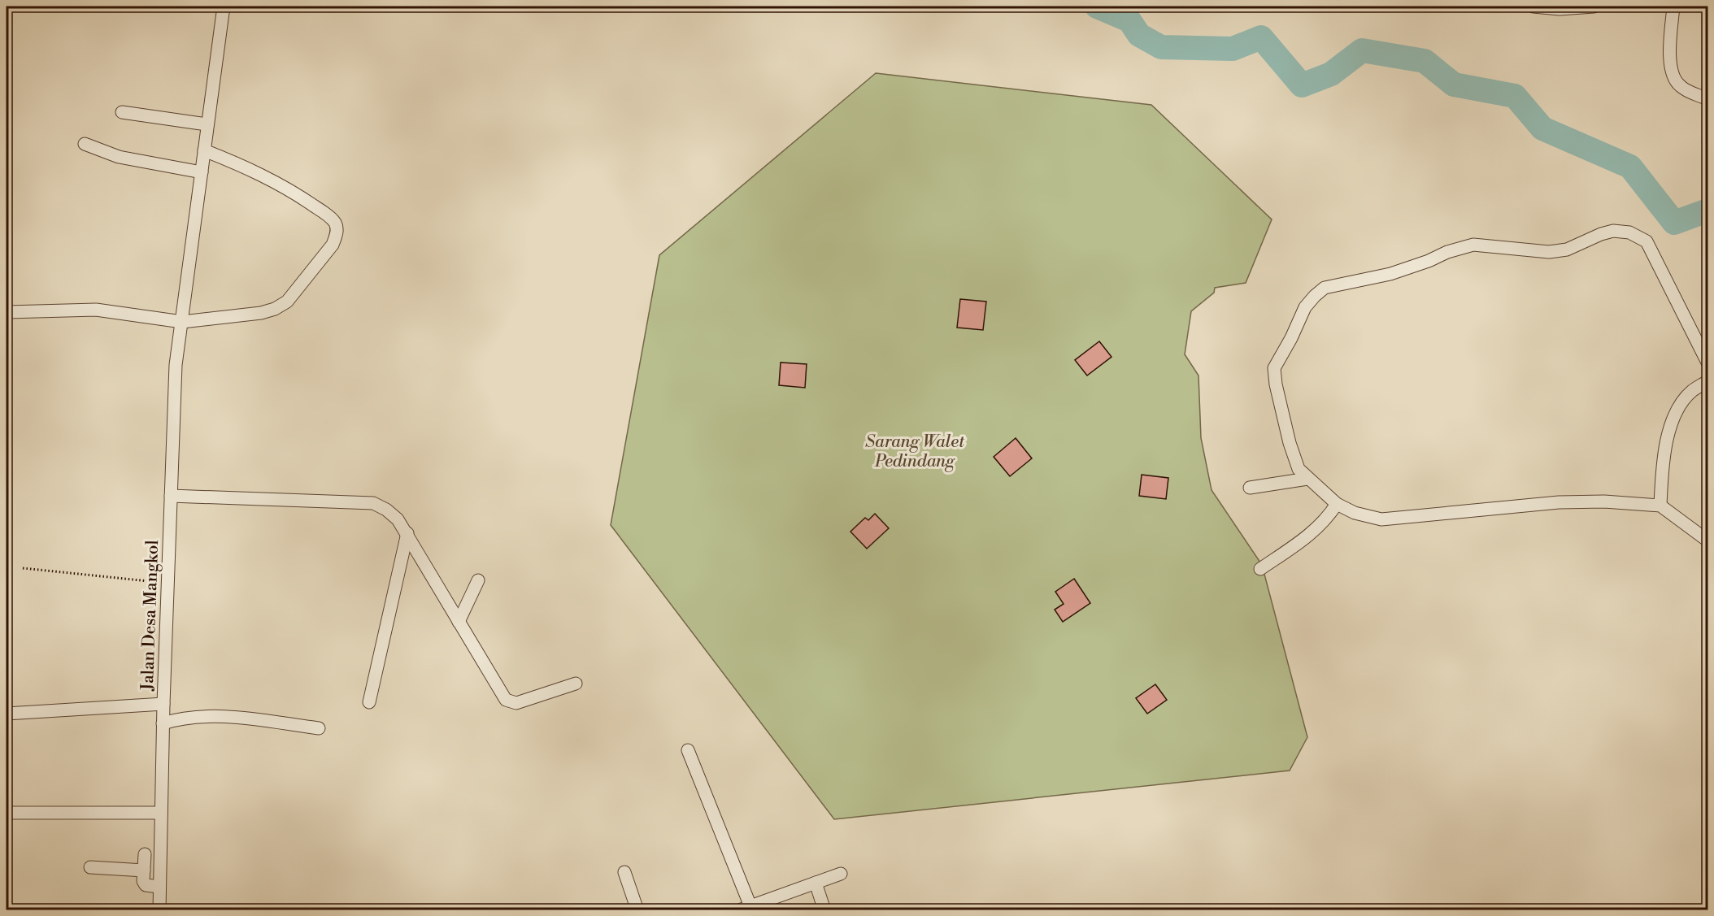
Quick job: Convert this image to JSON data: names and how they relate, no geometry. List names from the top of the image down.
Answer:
{
  "streets": {
    "street": ["Jalan Desa Mangkol"]
  },
  "parks": ["Sarang Walet Pedindang"]
}
